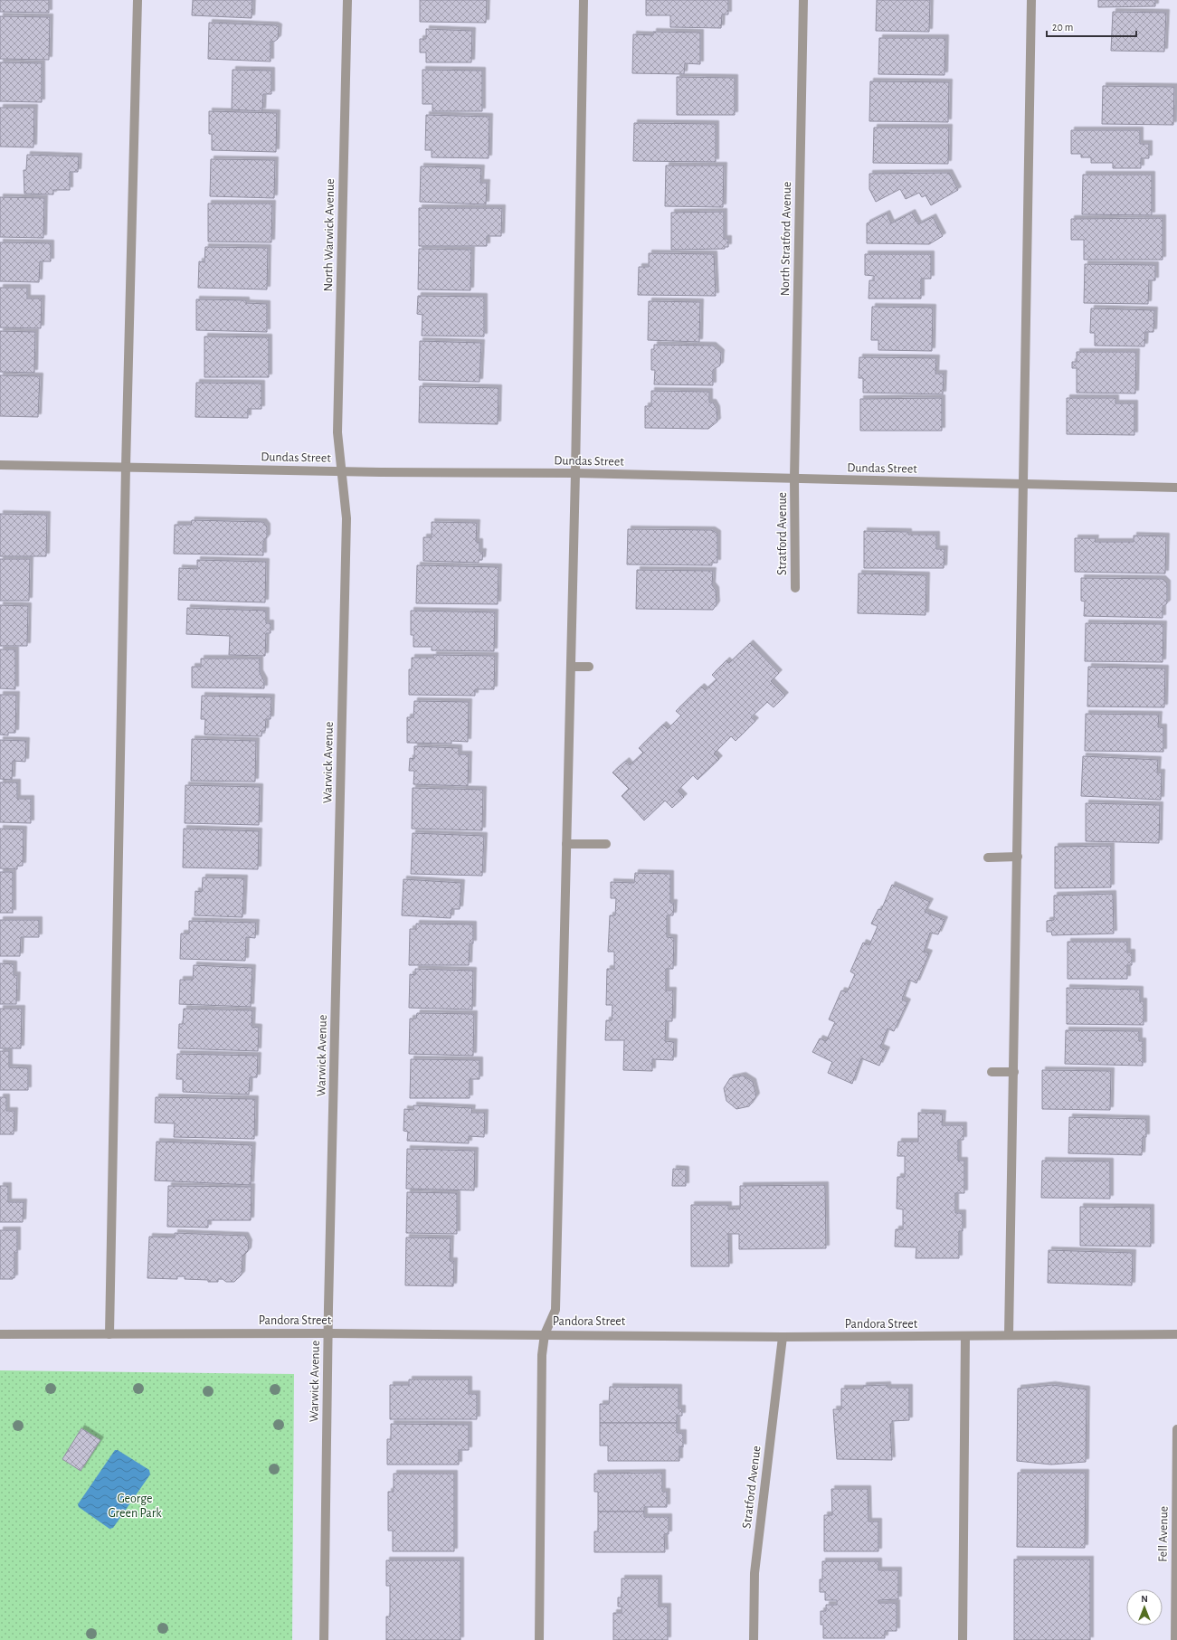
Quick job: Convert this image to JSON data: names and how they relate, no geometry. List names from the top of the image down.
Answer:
{
  "streets": {
    "street": [
      "North Warwick Avenue",
      "North Stratford Avenue",
      "Dundas Street",
      "Stratford Avenue",
      "Warwick Avenue",
      "Pandora Street",
      "Fell Avenue"
    ]
  },
  "crossings": [
    ["North Warwick Avenue", "Dundas Street"],
    ["North Warwick Avenue", "Warwick Avenue"],
    ["North Stratford Avenue", "Dundas Street"],
    ["North Stratford Avenue", "Stratford Avenue"],
    ["Dundas Street", "Stratford Avenue"],
    ["Dundas Street", "Warwick Avenue"],
    ["Stratford Avenue", "Pandora Street"],
    ["Warwick Avenue", "Pandora Street"]
  ],
  "parks": ["George Green Park"],
  "scale_bar": "20 m",
  "north": "top"
}
